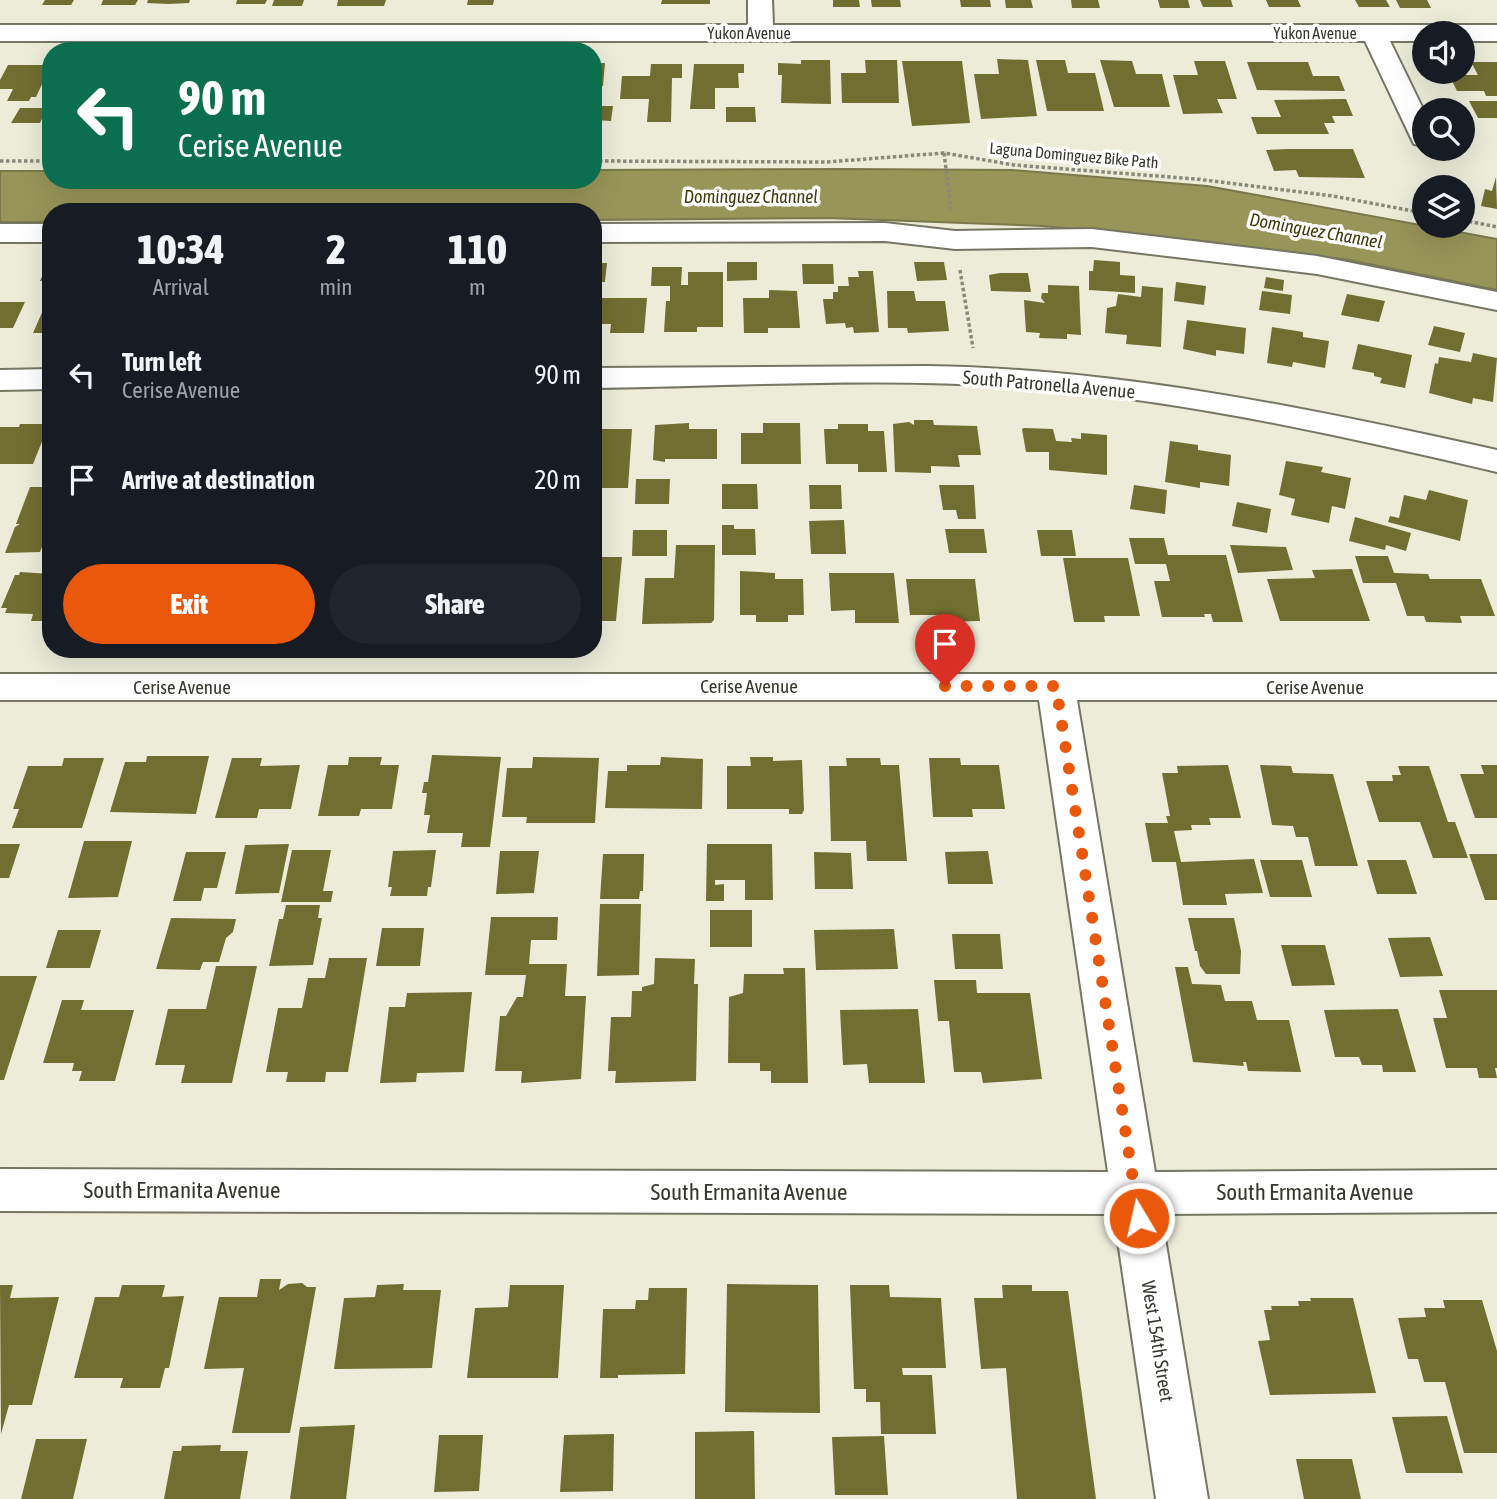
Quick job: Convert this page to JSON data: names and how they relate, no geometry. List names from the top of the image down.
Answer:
{
  "streets": {
    "street": [
      "Yukon Avenue",
      "South Patronella Avenue",
      "Cerise Avenue",
      "South Ermanita Avenue",
      "West 154th Street"
    ],
    "path": ["Laguna Dominguez Bike Path"]
  },
  "crossings": [
    ["Cerise Avenue", "West 154th Street"],
    ["South Ermanita Avenue", "West 154th Street"]
  ],
  "water": ["Dominguez Channel"],
  "page": {
    "turn": ["90 m", "Cerise Avenue"],
    "eta": [
      "10:34",
      "Arrival",
      "2",
      "min",
      "110",
      "m"
    ],
    "list": [
      {
        "name": "Turn left",
        "note": "Cerise Avenue",
        "value": "90 m"
      },
      {
        "name": "Arrive at destination",
        "value": "20 m"
      }
    ],
    "buttons": ["Exit", "Share"]
  }
}
